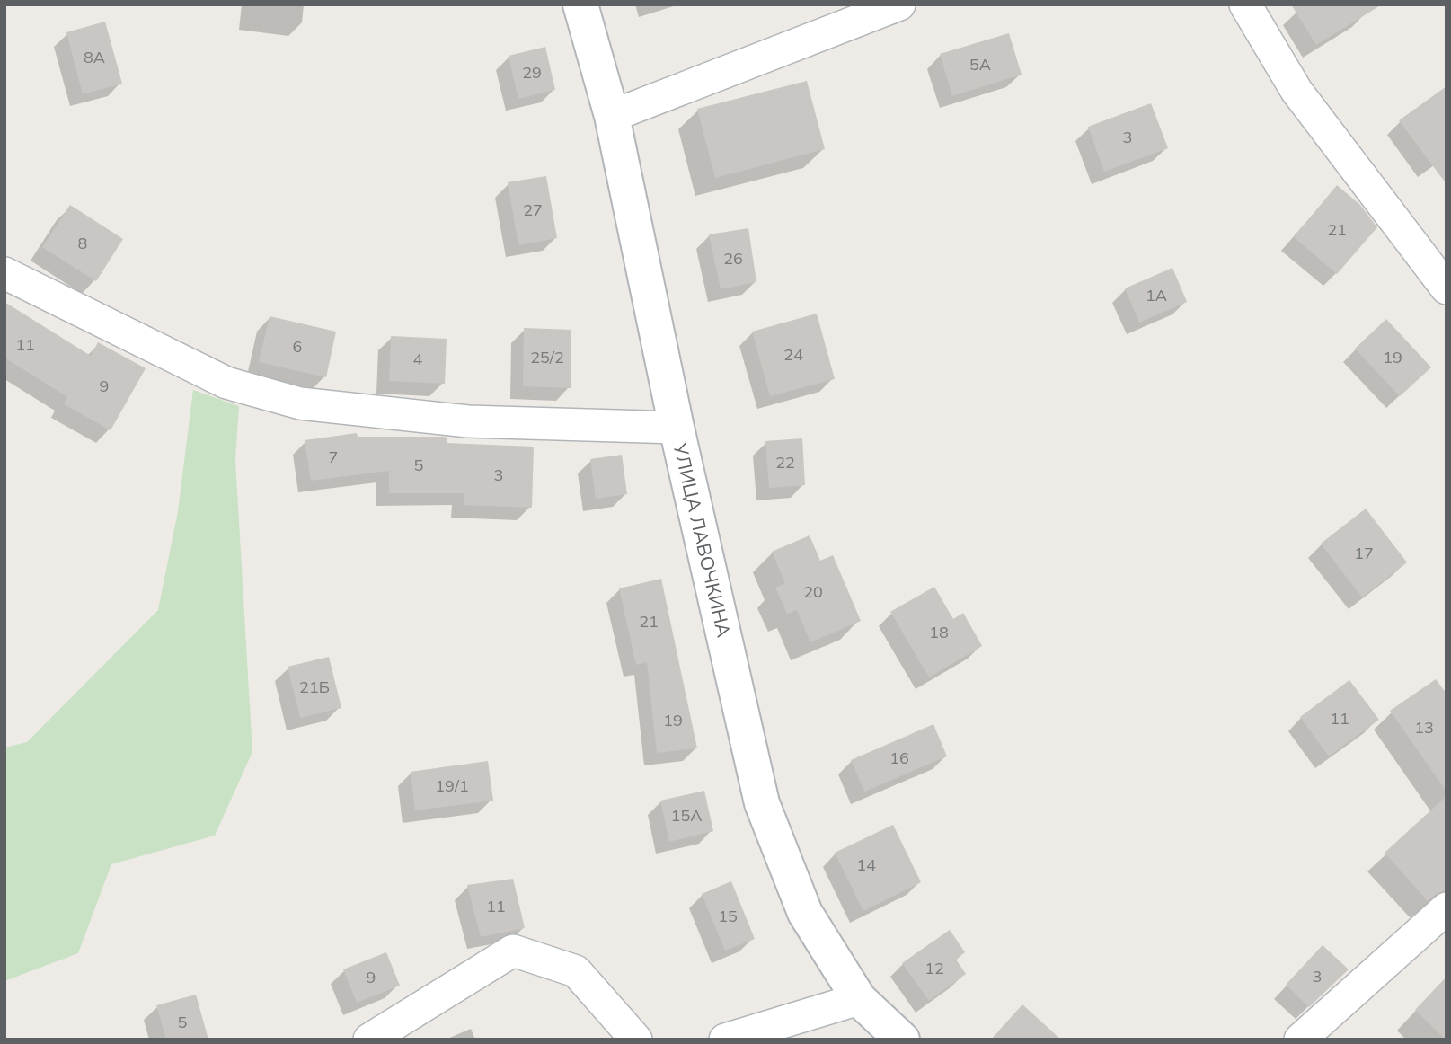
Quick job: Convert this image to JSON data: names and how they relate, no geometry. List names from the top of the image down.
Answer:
{
  "streets": {
    "main road": ["УЛИЦА ЛАВОЧКИНА"]
  },
  "house_numbers": [
    "8А",
    "5А",
    "29",
    "3",
    "27",
    "21",
    "8",
    "26",
    "1А",
    "11",
    "6",
    "24",
    "25/2",
    "19",
    "4",
    "9",
    "7",
    "22",
    "5",
    "3",
    "17",
    "20",
    "21",
    "18",
    "21Б",
    "11",
    "19",
    "13",
    "16",
    "19/1",
    "15А",
    "14",
    "11",
    "15",
    "12",
    "3",
    "9",
    "5"
  ]
}
